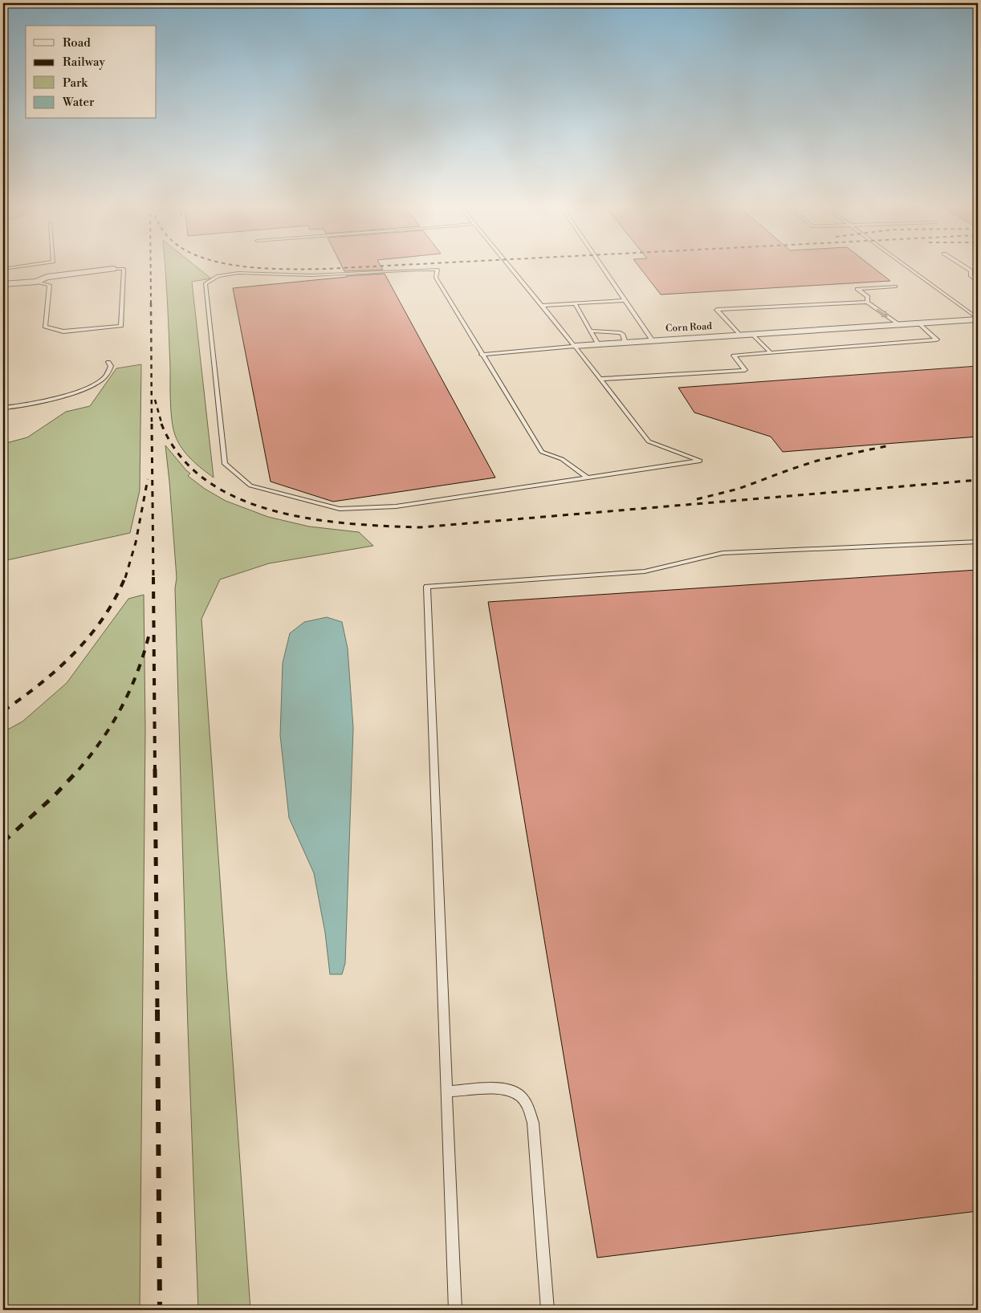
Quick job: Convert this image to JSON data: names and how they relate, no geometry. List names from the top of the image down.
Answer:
{
  "streets": {
    "street": ["Corn Road"]
  },
  "legend": [
    "Road",
    "Railway",
    "Park",
    "Water"
  ]
}
